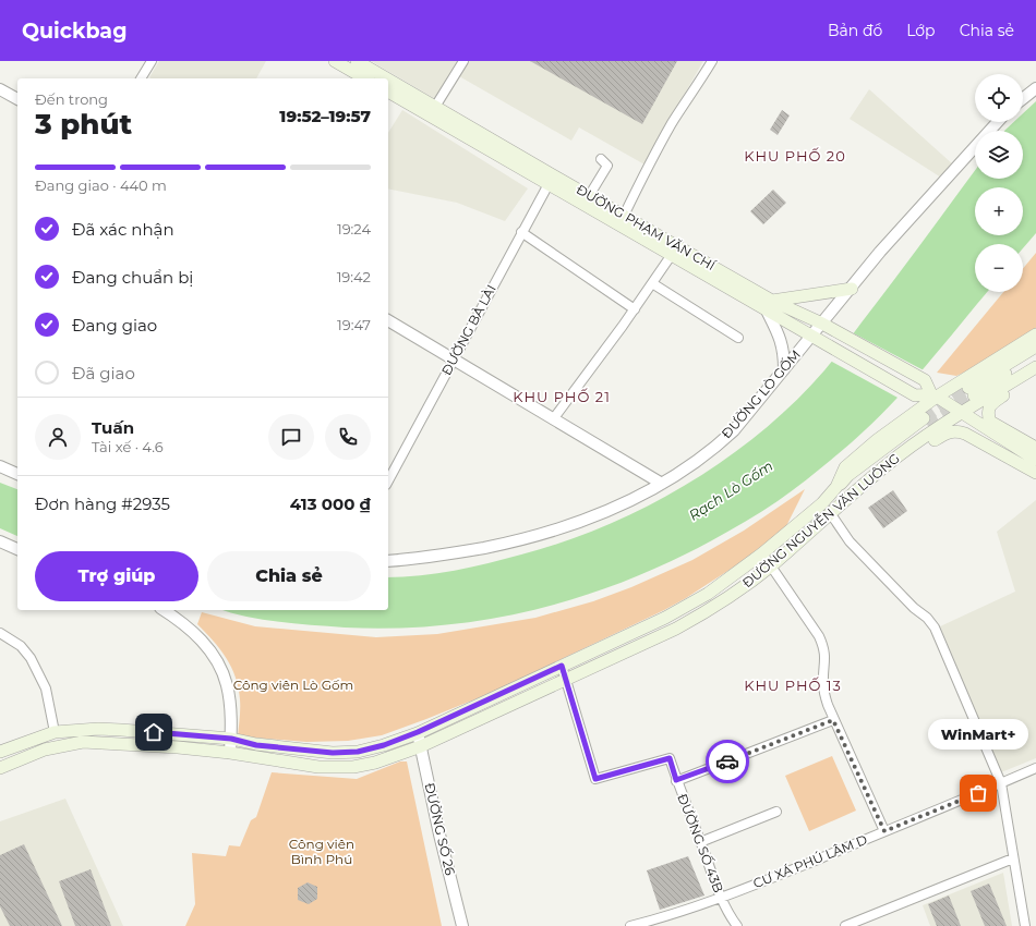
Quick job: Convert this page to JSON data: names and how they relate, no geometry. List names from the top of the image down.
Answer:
{
  "streets": {
    "main road": ["ĐƯỜNG PHẠM VĂN CHÍ", "ĐƯỜNG NGUYỄN VĂN LUÔNG"],
    "street": [
      "ĐƯỜNG BÀ LÀI",
      "ĐƯỜNG LÒ GỐM",
      "ĐƯỜNG SỐ 26",
      "ĐƯỜNG SỐ 43B",
      "CƯ XÁ PHÚ LÂM D"
    ]
  },
  "crossings": [
    ["ĐƯỜNG PHẠM VĂN CHÍ", "ĐƯỜNG BÀ LÀI"],
    ["ĐƯỜNG PHẠM VĂN CHÍ", "ĐƯỜNG LÒ GỐM"],
    ["ĐƯỜNG PHẠM VĂN CHÍ", "ĐƯỜNG NGUYỄN VĂN LUÔNG"],
    ["ĐƯỜNG NGUYỄN VĂN LUÔNG", "ĐƯỜNG SỐ 26"],
    ["ĐƯỜNG NGUYỄN VĂN LUÔNG", "ĐƯỜNG SỐ 43B"],
    ["ĐƯỜNG SỐ 43B", "CƯ XÁ PHÚ LÂM D"]
  ],
  "districts": ["KHU PHỐ 20", "KHU PHỐ 21", "KHU PHỐ 13"],
  "water": ["Rạch Lò Gốm"],
  "parks": ["Công viên Lò Gốm", "Công viên Bình Phú"],
  "places": ["WinMart+"],
  "page": {
    "header": "Quickbag",
    "nav": ["Bản đồ", "Lớp", "Chia sẻ"],
    "map_buttons": ["+", "−"],
    "heading": ["3 phút", "Đến trong", "19:52–19:57"],
    "panel": [
      "Tuấn",
      "Tài xế · 4.6",
      "Đơn hàng #2935",
      "413 000 ₫"
    ],
    "bar": "Đang giao · 440 m",
    "list": [
      ["Đã xác nhận", "19:24"],
      ["Đang chuẩn bị", "19:42"],
      ["Đang giao", "19:47"],
      "Đã giao"
    ],
    "buttons": ["Trợ giúp", "Chia sẻ"],
    "bubble": "WinMart+"
  }
}
